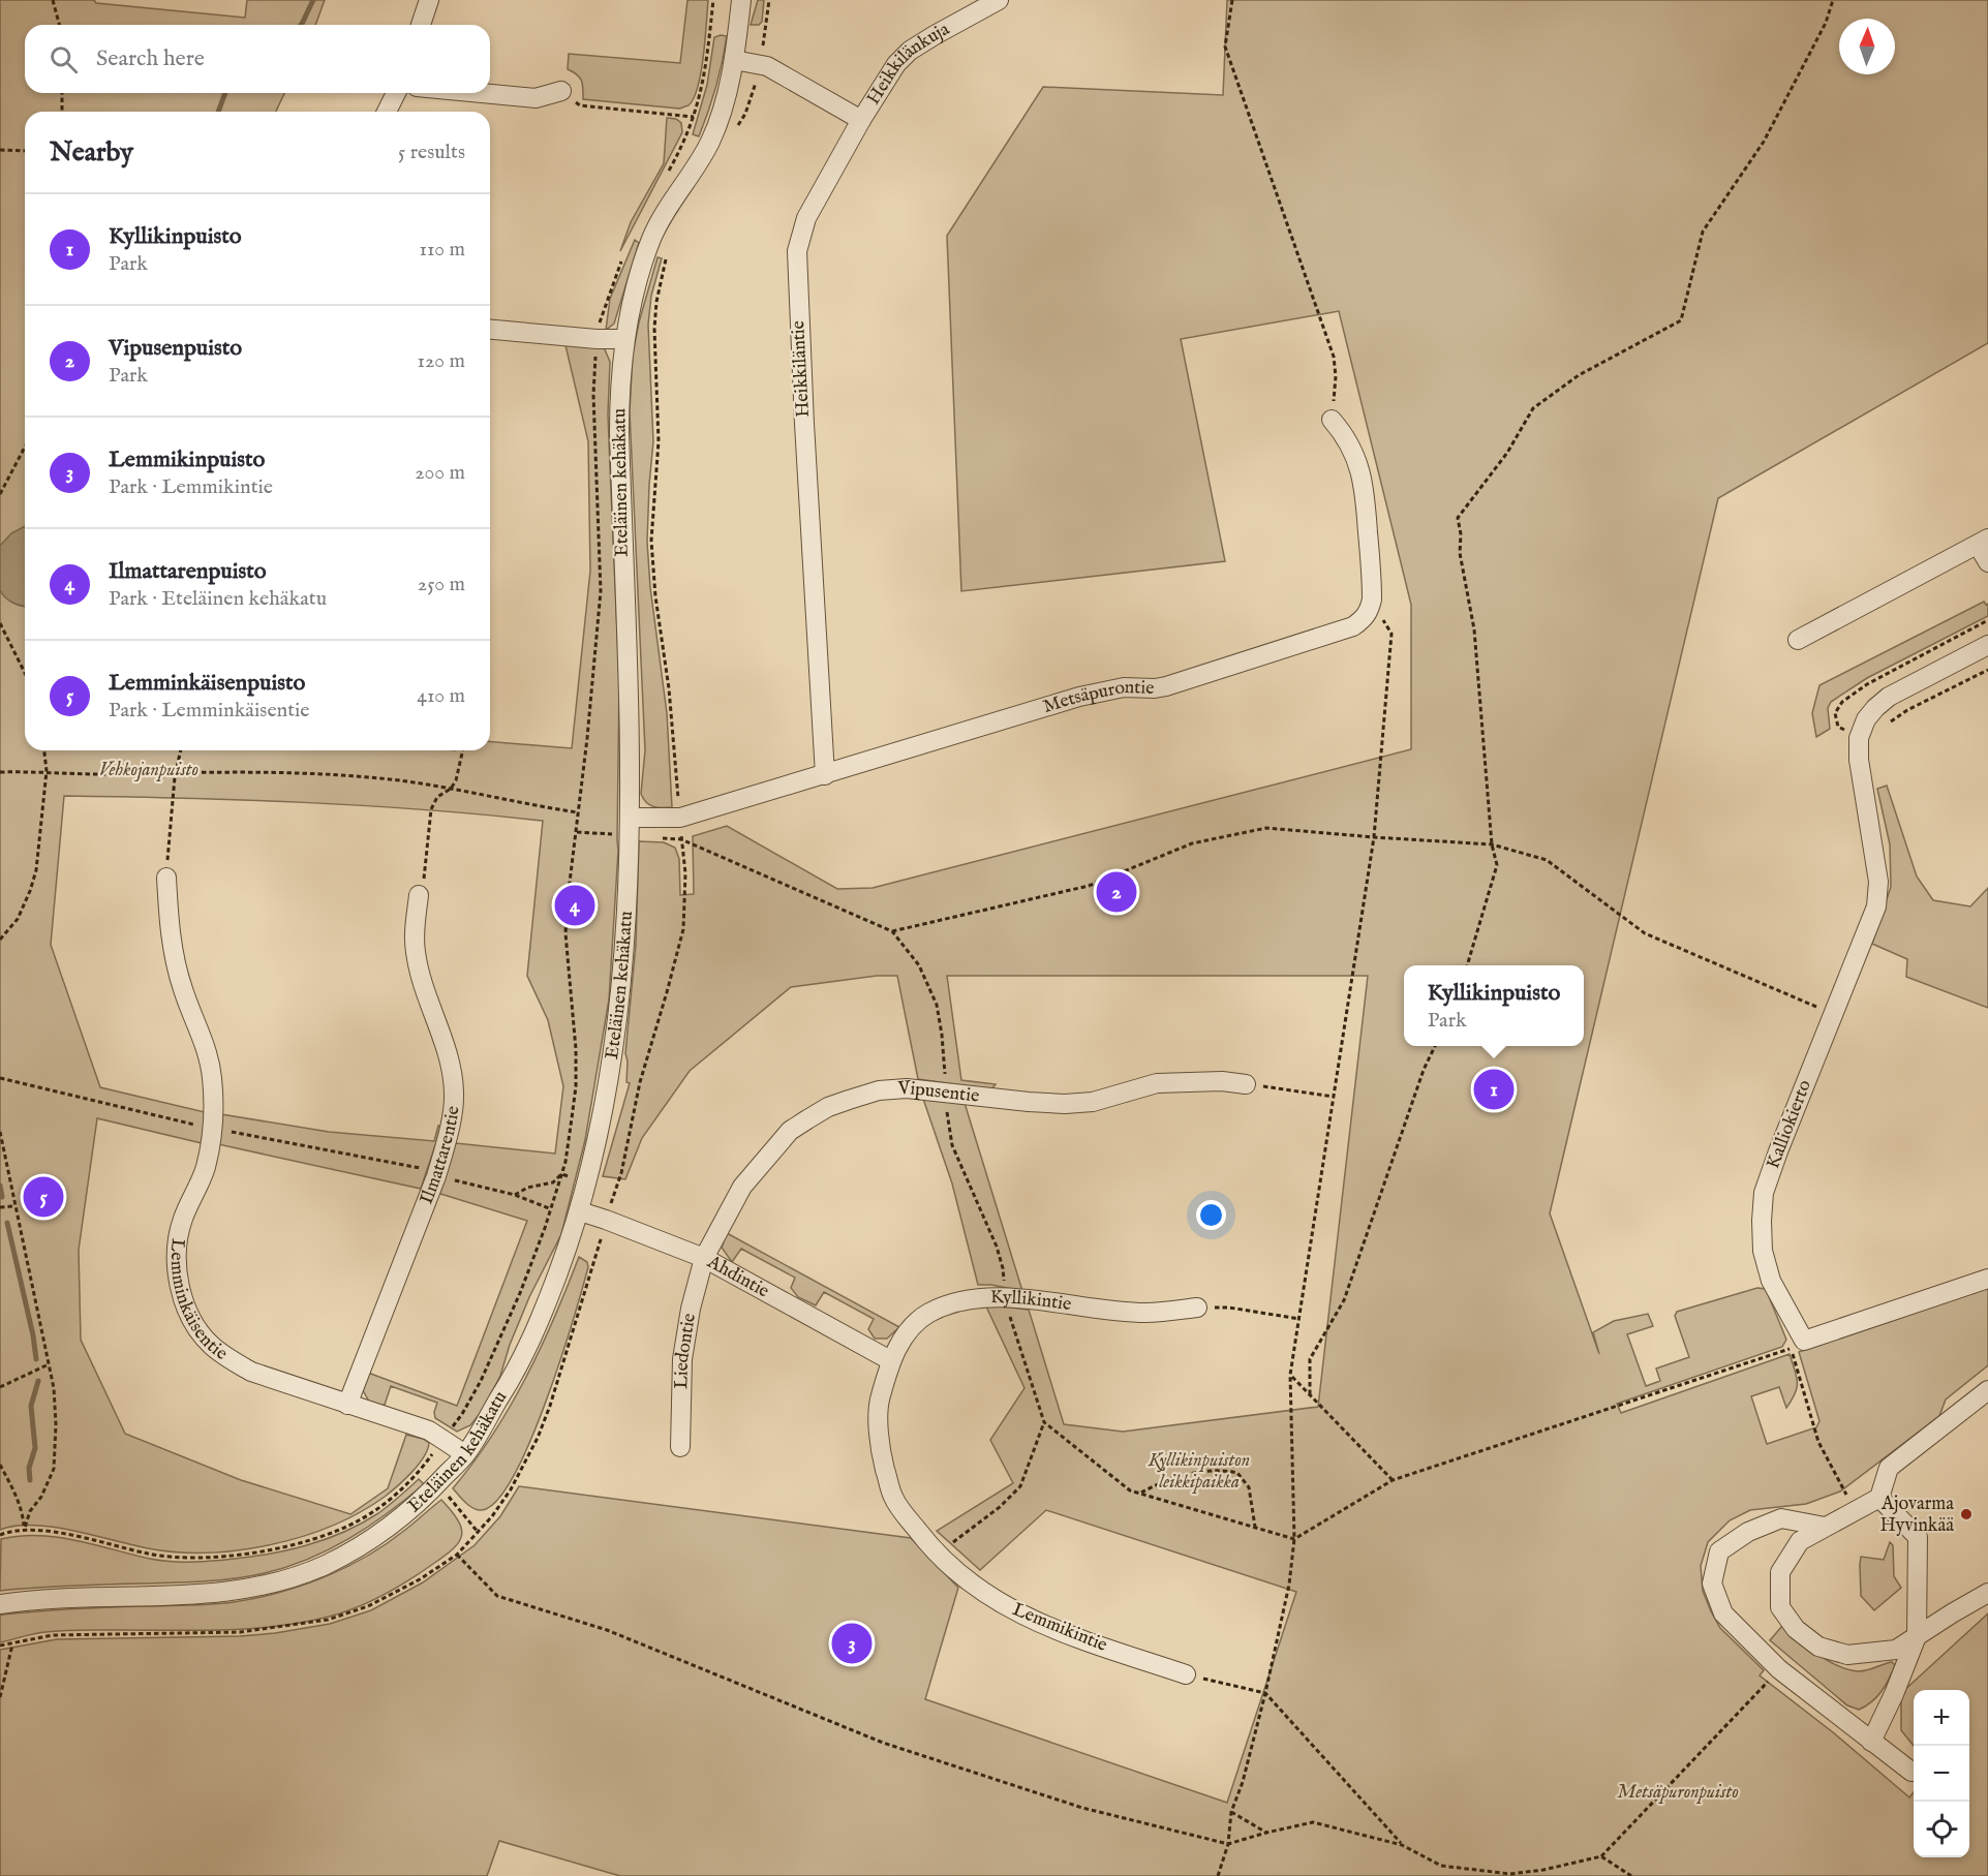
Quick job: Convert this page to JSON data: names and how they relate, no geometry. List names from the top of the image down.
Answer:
{
  "streets": {
    "street": [
      "Heikkilänkuja",
      "Heikkiläntie",
      "Eteläinen kehäkatu",
      "Metsäpurontie",
      "Vipusentie",
      "Kalliokierto",
      "Ilmattarentie",
      "Ahdintie",
      "Lemminkäisentie",
      "Kyllikintie",
      "Liedontie",
      "Lemmikintie"
    ]
  },
  "crossings": [
    ["Heikkilänkuja", "Heikkiläntie"],
    ["Heikkiläntie", "Metsäpurontie"],
    ["Eteläinen kehäkatu", "Metsäpurontie"],
    ["Eteläinen kehäkatu", "Ahdintie"],
    ["Eteläinen kehäkatu", "Lemminkäisentie"],
    ["Vipusentie", "Ahdintie"],
    ["Vipusentie", "Liedontie"],
    ["Ilmattarentie", "Lemminkäisentie"],
    ["Ahdintie", "Kyllikintie"],
    ["Ahdintie", "Liedontie"],
    ["Ahdintie", "Lemmikintie"],
    ["Kyllikintie", "Lemmikintie"]
  ],
  "parks": ["Vehkojanpuisto", "Kyllikinpuiston leikkipaikka", "Metsäpuronpuisto"],
  "places": ["Ajovarma Hyvinkää"],
  "north": "top",
  "page": {
    "search": "Search here",
    "heading": ["Nearby", "5 results"],
    "list": [
      {
        "mark": "1",
        "name": "Kyllikinpuisto",
        "note": "Park",
        "value": "110 m"
      },
      {
        "mark": "2",
        "name": "Vipusenpuisto",
        "note": "Park",
        "value": "120 m"
      },
      {
        "mark": "3",
        "name": "Lemmikinpuisto",
        "note": "Park · Lemmikintie",
        "value": "200 m"
      },
      {
        "mark": "4",
        "name": "Ilmattarenpuisto",
        "note": "Park · Eteläinen kehäkatu",
        "value": "250 m"
      },
      {
        "mark": "5",
        "name": "Lemminkäisenpuisto",
        "note": "Park · Lemminkäisentie",
        "value": "410 m"
      }
    ],
    "pins": [
      "2",
      "4",
      "1",
      "5",
      "3"
    ],
    "popup": ["Kyllikinpuisto", "Park"],
    "map_buttons": ["+", "−"]
  }
}
